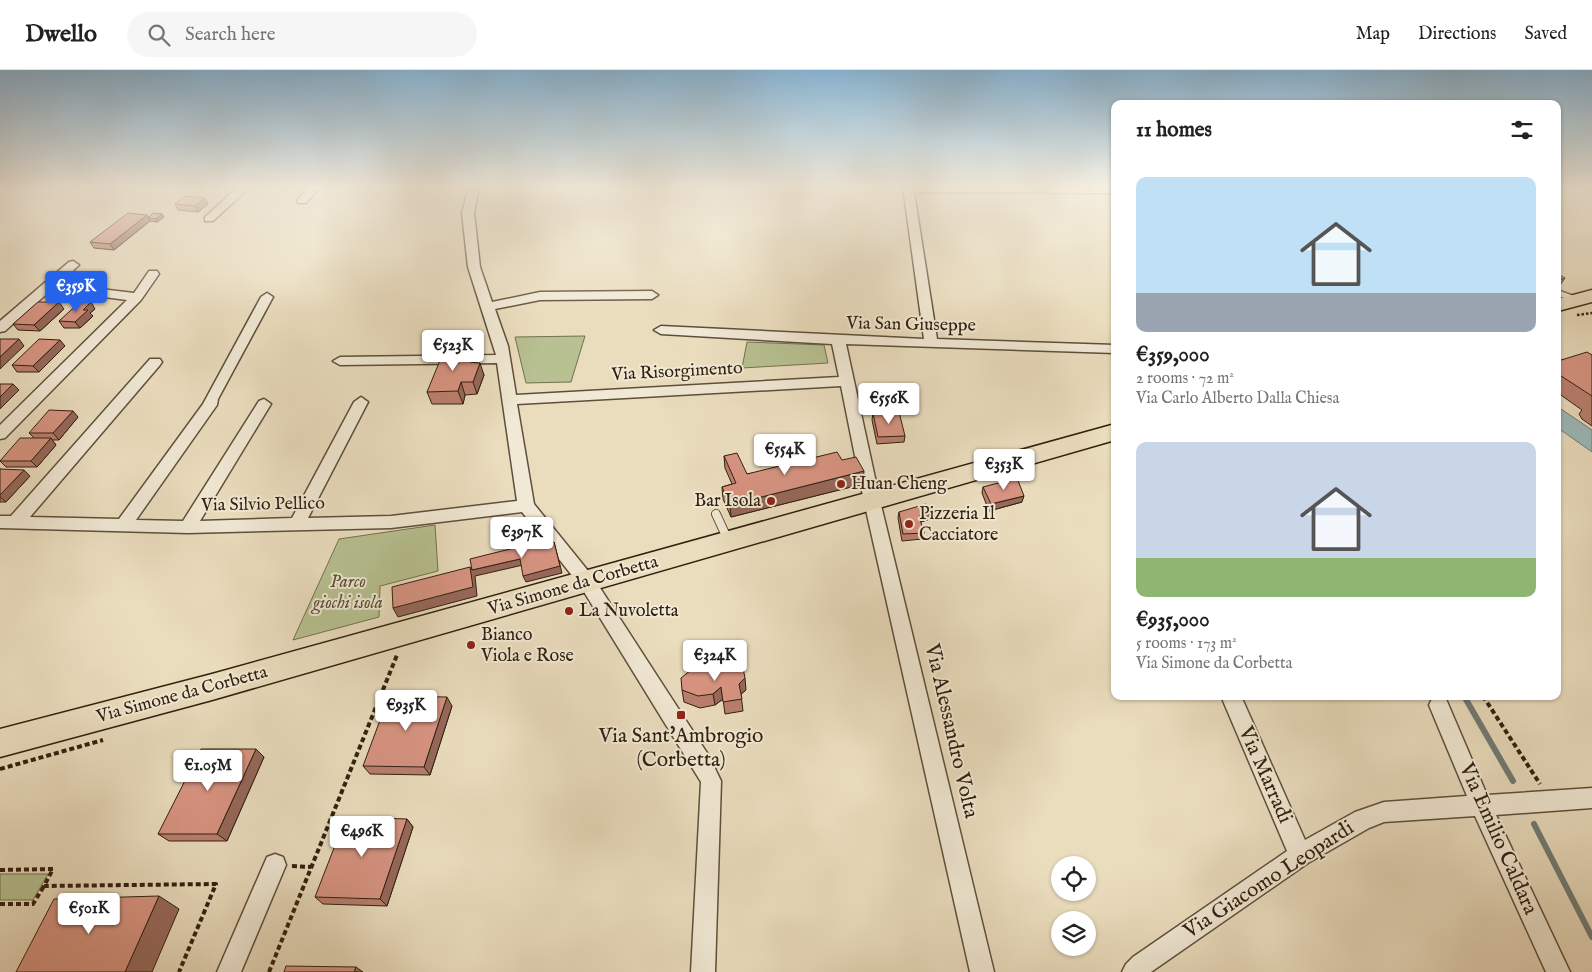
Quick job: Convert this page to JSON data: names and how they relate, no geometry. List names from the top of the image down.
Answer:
{
  "streets": {
    "main road": ["Via Simone da Corbetta"],
    "street": [
      "Via San Giuseppe",
      "Via Risorgimento",
      "Via Silvio Pellico",
      "Via Alessandro Volta",
      "Via Marradi",
      "Via Emilio Caldara",
      "Via Giacomo Leopardi"
    ]
  },
  "crossings": [
    ["Via San Giuseppe", "Via Risorgimento"],
    ["Via San Giuseppe", "Via Simone da Corbetta"],
    ["Via San Giuseppe", "Via Alessandro Volta"],
    ["Via Simone da Corbetta", "Via Alessandro Volta"],
    ["Via Marradi", "Via Giacomo Leopardi"],
    ["Via Emilio Caldara", "Via Giacomo Leopardi"]
  ],
  "parks": ["Parco giochi isola"],
  "places": {
    "other": [
      "Huan Cheng",
      "Bar Isola",
      "Pizzeria Il Cacciatore",
      "La Nuvoletta",
      "Bianco Viola e Rose"
    ],
    "transit": ["Via Sant'Ambrogio (Corbetta)"]
  },
  "page": {
    "header": "Dwello",
    "search": "Search here",
    "nav": ["Map", "Directions", "Saved"],
    "heading": "11 homes",
    "list": [
      {
        "name": "€359,000",
        "note": "2 rooms · 72 m² · Via Carlo Alberto Dalla Chiesa"
      },
      {
        "name": "€935,000",
        "note": "5 rooms · 173 m² · Via Simone da Corbetta"
      }
    ],
    "price": [
      "€359K",
      "€523K",
      "€556K",
      "€554K",
      "€353K",
      "€397K",
      "€324K",
      "€935K",
      "€1.05M",
      "€496K",
      "€501K"
    ]
  }
}
